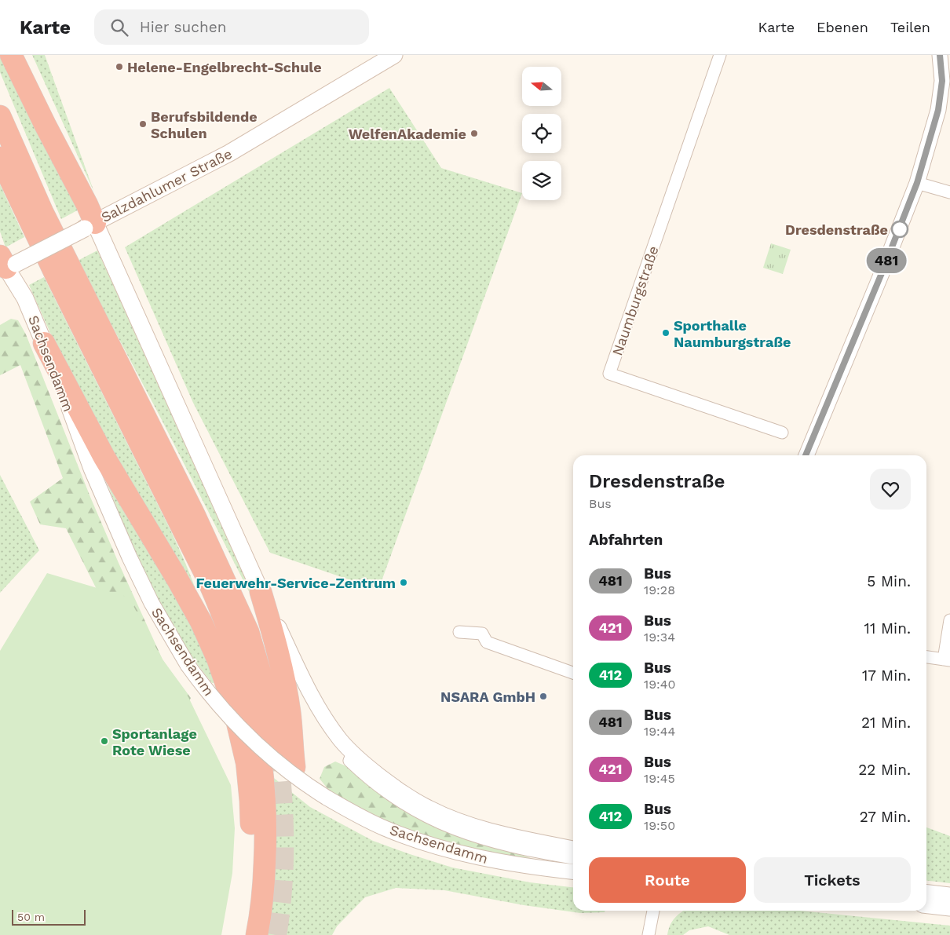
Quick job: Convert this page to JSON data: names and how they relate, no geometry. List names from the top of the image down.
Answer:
{
  "streets": {
    "main road": ["Salzdahlumer Straße", "Sachsendamm"],
    "street": ["Naumburgstraße"]
  },
  "crossings": [
    ["Salzdahlumer Straße", "Sachsendamm"]
  ],
  "places": [
    "Helene-Engelbrecht-Schule",
    "Berufsbildende Schulen",
    "WelfenAkademie",
    "Dresdenstraße",
    "Sporthalle Naumburgstraße",
    "Feuerwehr-Service-Zentrum",
    "NSARA GmbH",
    "Sportanlage Rote Wiese"
  ],
  "lines": ["bus line 481"],
  "scale_bar": "50 m",
  "north": "left",
  "page": {
    "header": "Karte",
    "search": "Hier suchen",
    "nav": ["Karte", "Ebenen", "Teilen"],
    "on_map": "481",
    "heading": [
      ["Dresdenstraße", "Bus"],
      "Abfahrten"
    ],
    "list": [
      {
        "mark": "481",
        "name": "Bus",
        "note": "19:28",
        "value": "5 Min."
      },
      {
        "mark": "421",
        "name": "Bus",
        "note": "19:34",
        "value": "11 Min."
      },
      {
        "mark": "412",
        "name": "Bus",
        "note": "19:40",
        "value": "17 Min."
      },
      {
        "mark": "481",
        "name": "Bus",
        "note": "19:44",
        "value": "21 Min."
      },
      {
        "mark": "421",
        "name": "Bus",
        "note": "19:45",
        "value": "22 Min."
      },
      {
        "mark": "412",
        "name": "Bus",
        "note": "19:50",
        "value": "27 Min."
      }
    ],
    "buttons": ["Route", "Tickets"],
    "scale": "50 m"
  }
}
